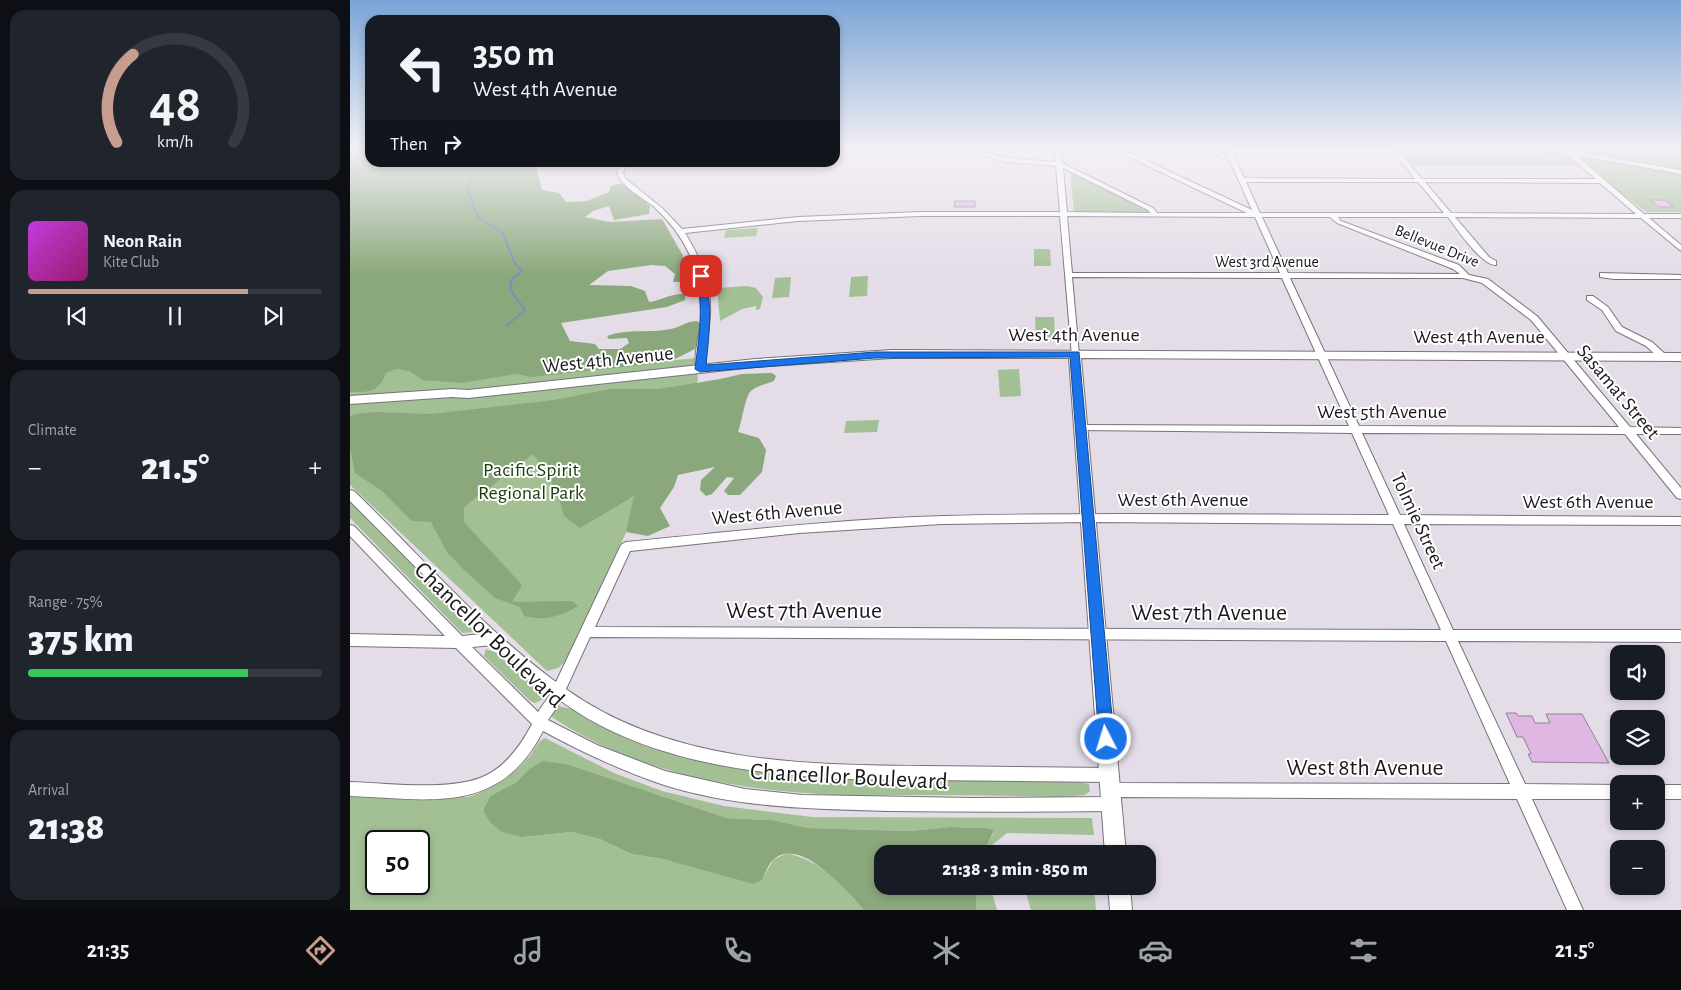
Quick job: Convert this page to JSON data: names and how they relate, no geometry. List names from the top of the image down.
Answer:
{
  "streets": {
    "main road": ["West 4th Avenue"],
    "street": [
      "Bellevue Drive",
      "West 3rd Avenue",
      "Sasamat Street",
      "West 5th Avenue",
      "West 6th Avenue",
      "Tolmie Street",
      "West 7th Avenue",
      "Chancellor Boulevard",
      "West 8th Avenue"
    ]
  },
  "crossings": [
    ["Bellevue Drive", "West 3rd Avenue"],
    ["Bellevue Drive", "Sasamat Street"],
    ["West 3rd Avenue", "Tolmie Street"],
    ["West 4th Avenue", "Sasamat Street"],
    ["West 4th Avenue", "Tolmie Street"],
    ["Sasamat Street", "West 5th Avenue"],
    ["West 5th Avenue", "Tolmie Street"],
    ["West 6th Avenue", "Tolmie Street"],
    ["West 6th Avenue", "West 7th Avenue"],
    ["Tolmie Street", "West 7th Avenue"],
    ["Tolmie Street", "West 8th Avenue"],
    ["Chancellor Boulevard", "West 8th Avenue"]
  ],
  "parks": ["Pacific Spirit Regional Park"],
  "page": {
    "turn": ["350 m", "West 4th Avenue"],
    "then": "Then",
    "song": ["Neon Rain", "Kite Club"],
    "tile": [
      "Climate",
      ["Range · 75%", "375 km"],
      ["Arrival", "21:38"]
    ],
    "heat": ["−", "21.5°", "+"],
    "map_buttons": ["+", "−"],
    "limit": "50",
    "trip": "21:38 · 3 min · 850 m",
    "tabs": ["21:35", "21.5°"],
    "gauge": ["48", "km/h"]
  }
}
